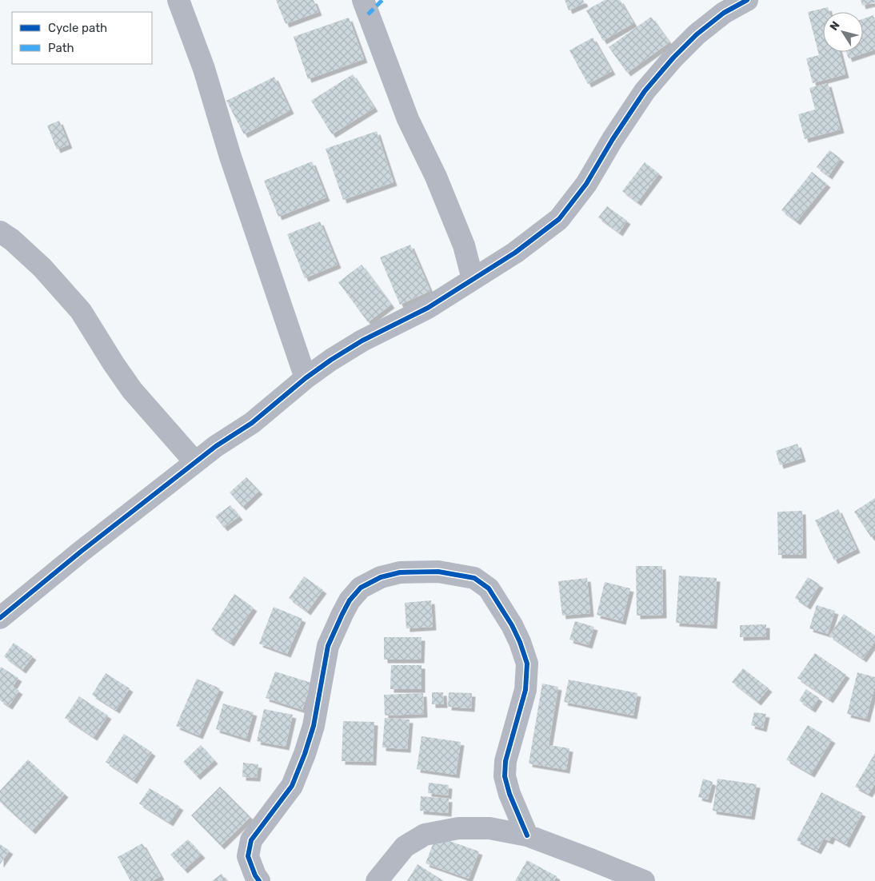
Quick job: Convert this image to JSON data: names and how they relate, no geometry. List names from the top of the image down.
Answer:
{
  "legend": ["Cycle path", "Path"],
  "north": "top left"
}
